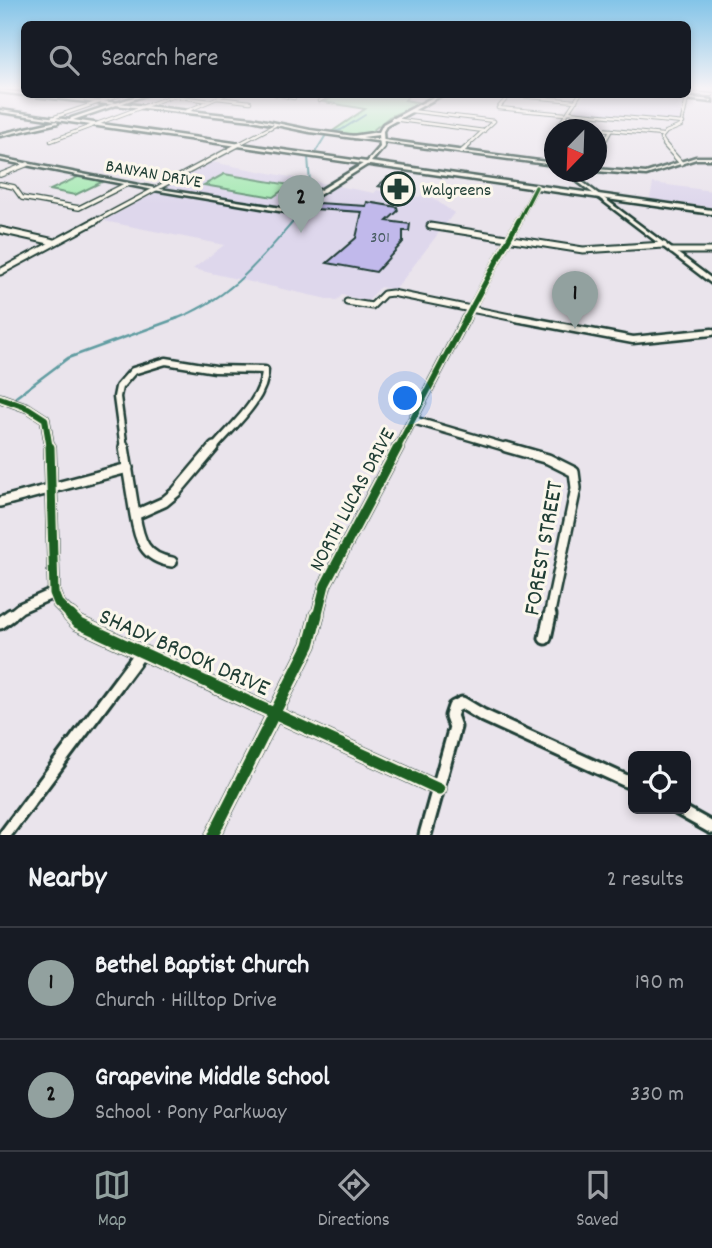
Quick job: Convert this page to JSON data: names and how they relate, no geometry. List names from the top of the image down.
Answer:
{
  "streets": {
    "street": [
      "BANYAN DRIVE",
      "NORTH LUCAS DRIVE",
      "FOREST STREET",
      "SHADY BROOK DRIVE"
    ]
  },
  "crossings": [
    ["NORTH LUCAS DRIVE", "FOREST STREET"],
    ["NORTH LUCAS DRIVE", "SHADY BROOK DRIVE"]
  ],
  "places": {
    "pharmacy": ["Walgreens"]
  },
  "house_numbers": ["301"],
  "north": "bottom left",
  "page": {
    "search": "Search here",
    "pins": ["2", "1"],
    "heading": ["Nearby", "2 results"],
    "list": [
      {
        "mark": "1",
        "name": "Bethel Baptist Church",
        "note": "Church · Hilltop Drive",
        "value": "190 m"
      },
      {
        "mark": "2",
        "name": "Grapevine Middle School",
        "note": "School · Pony Parkway",
        "value": "330 m"
      }
    ],
    "nav": ["Map", "Directions", "Saved"]
  }
}
